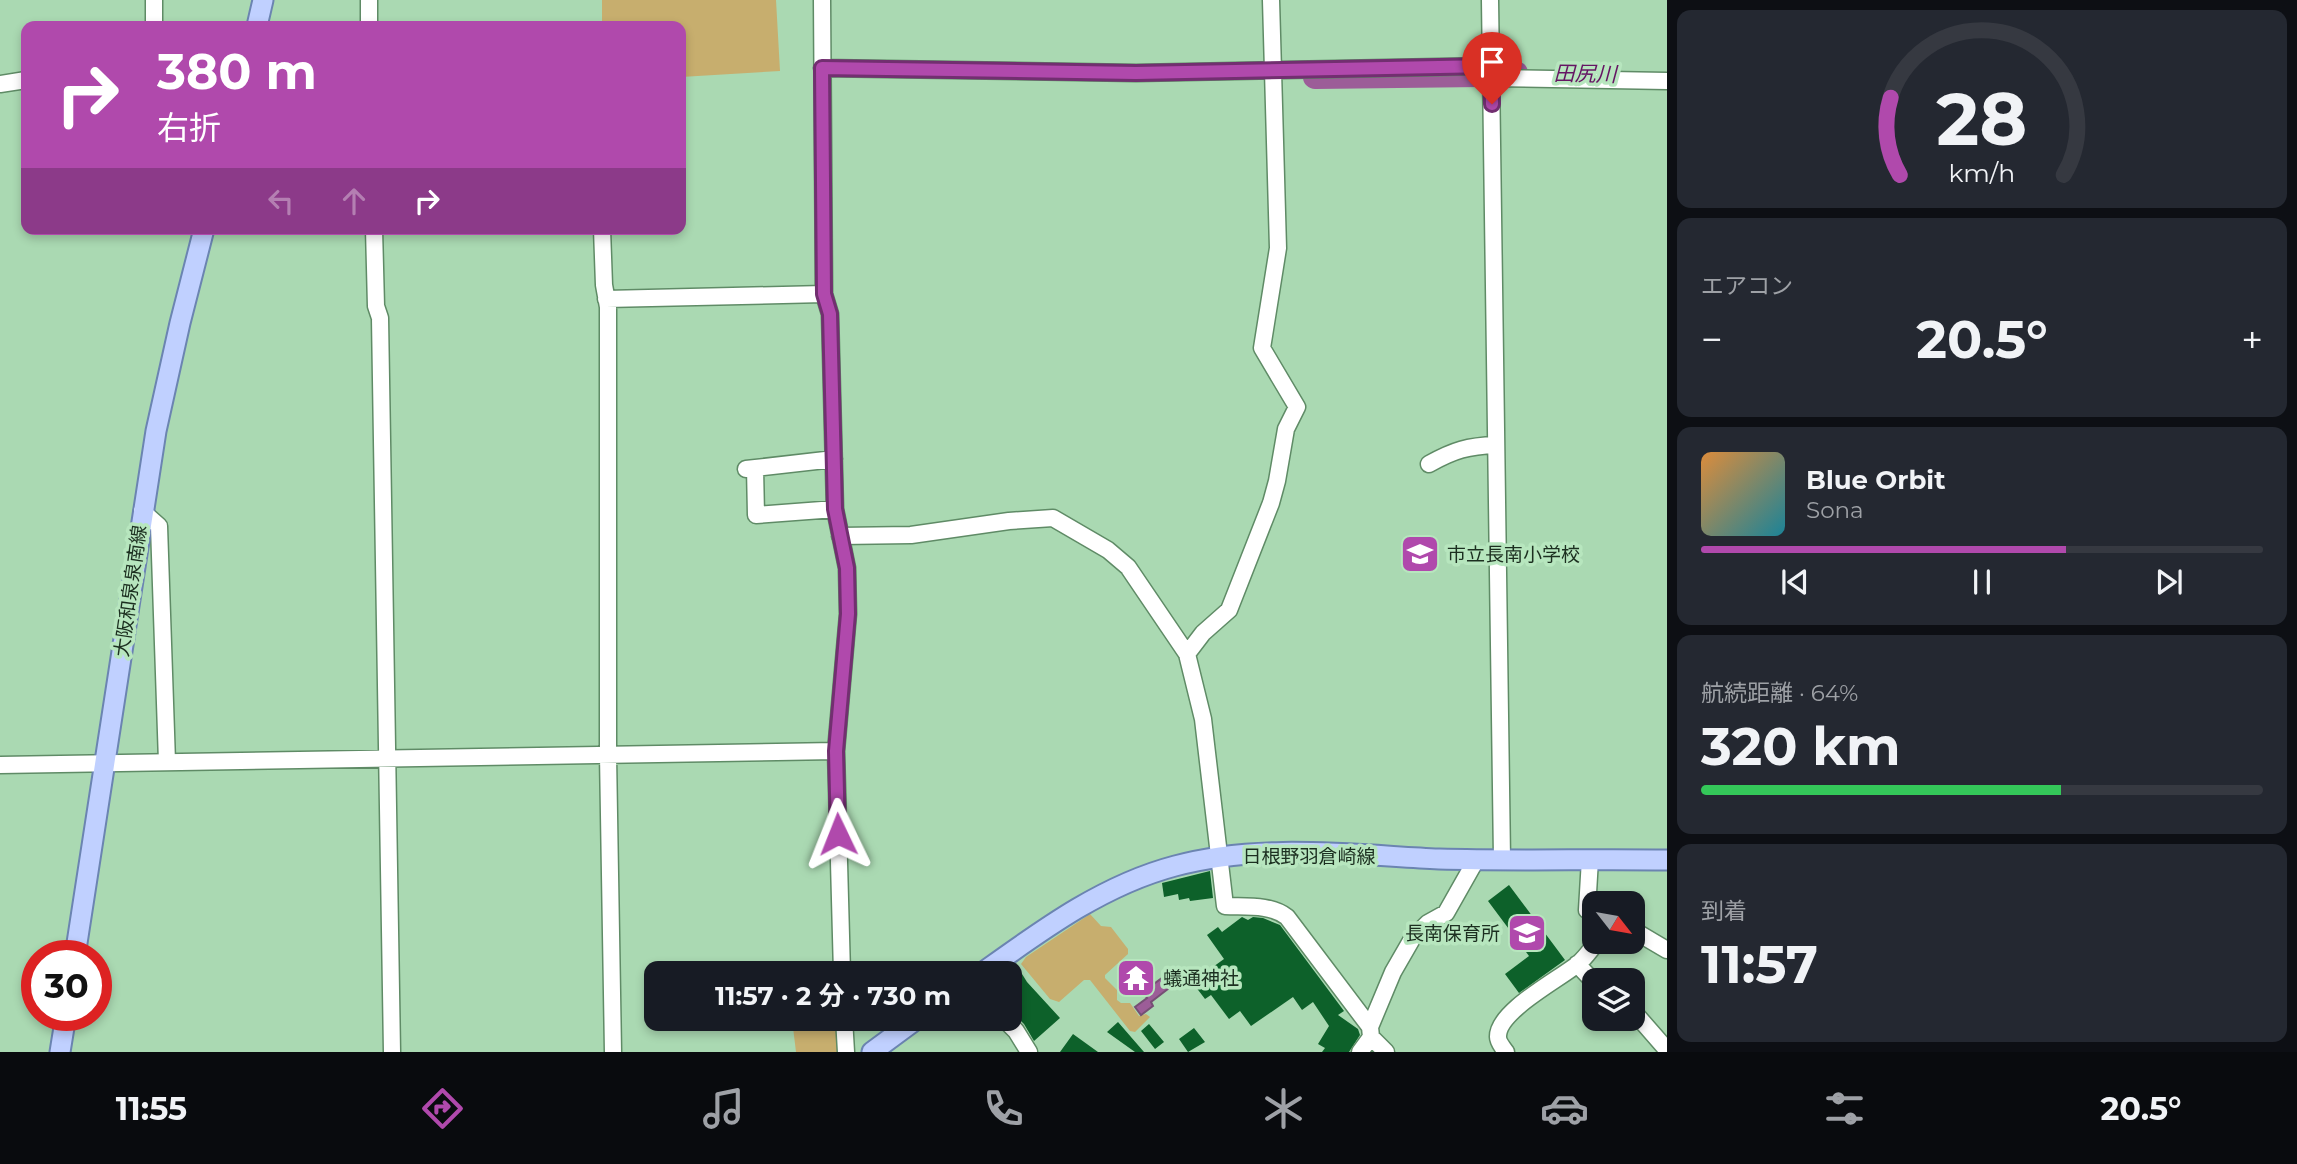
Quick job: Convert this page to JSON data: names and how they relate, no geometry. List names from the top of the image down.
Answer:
{
  "streets": {
    "main road": ["大阪和泉泉南線", "日根野羽倉崎線"]
  },
  "water": ["田尻川"],
  "places": {
    "school or university": ["市立長南小学校", "長南保育所"],
    "temple": ["蟻通神社"]
  },
  "north": "bottom right",
  "page": {
    "turn": ["380 m", "右折"],
    "tile": [
      "エアコン",
      ["航続距離 · 64%", "320 km"],
      ["到着", "11:57"]
    ],
    "heat": ["−", "20.5°", "+"],
    "song": ["Blue Orbit", "Sona"],
    "limit": "30",
    "trip": "11:57 · 2 分 · 730 m",
    "tabs": ["11:55", "20.5°"],
    "gauge": ["28", "km/h"]
  }
}
